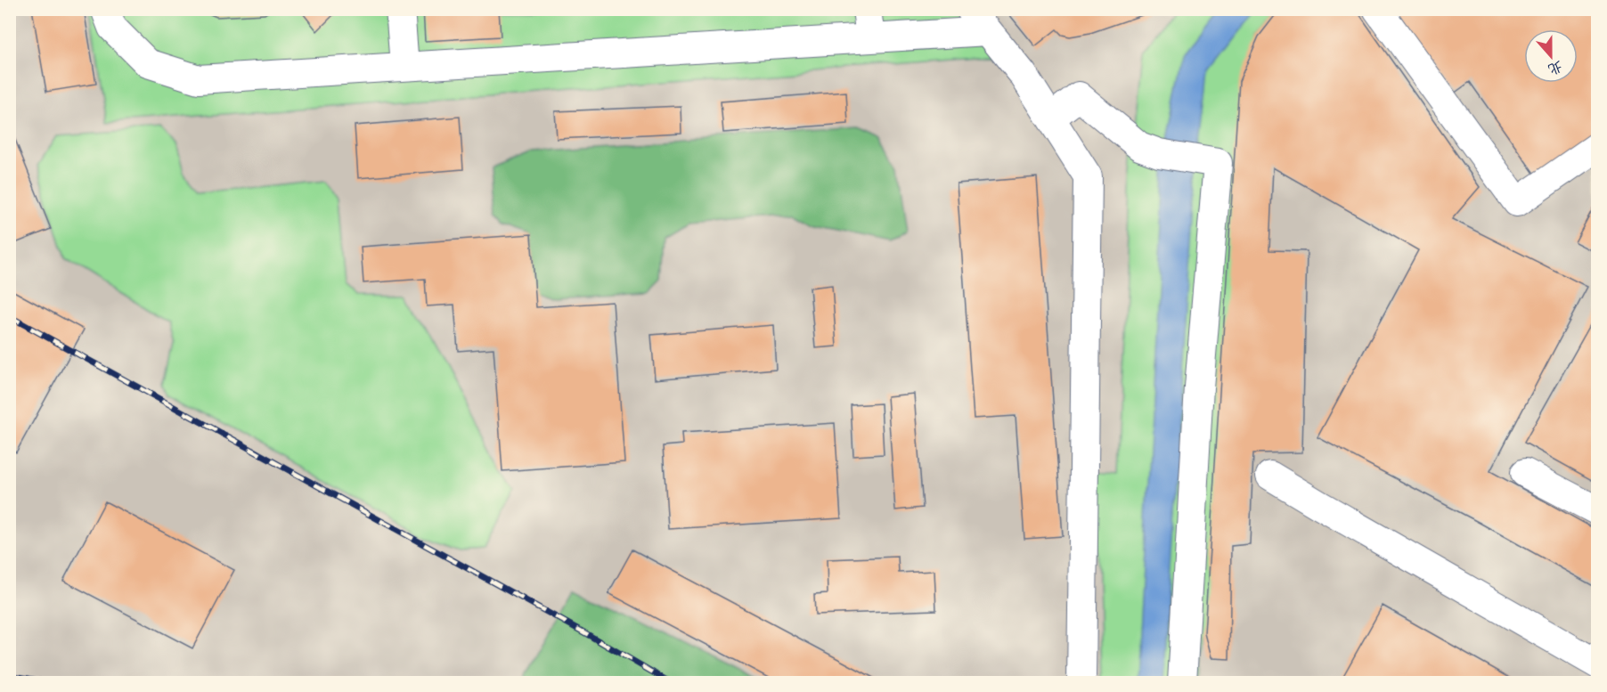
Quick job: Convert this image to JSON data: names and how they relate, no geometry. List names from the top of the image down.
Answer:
{
  "north": "bottom"
}
